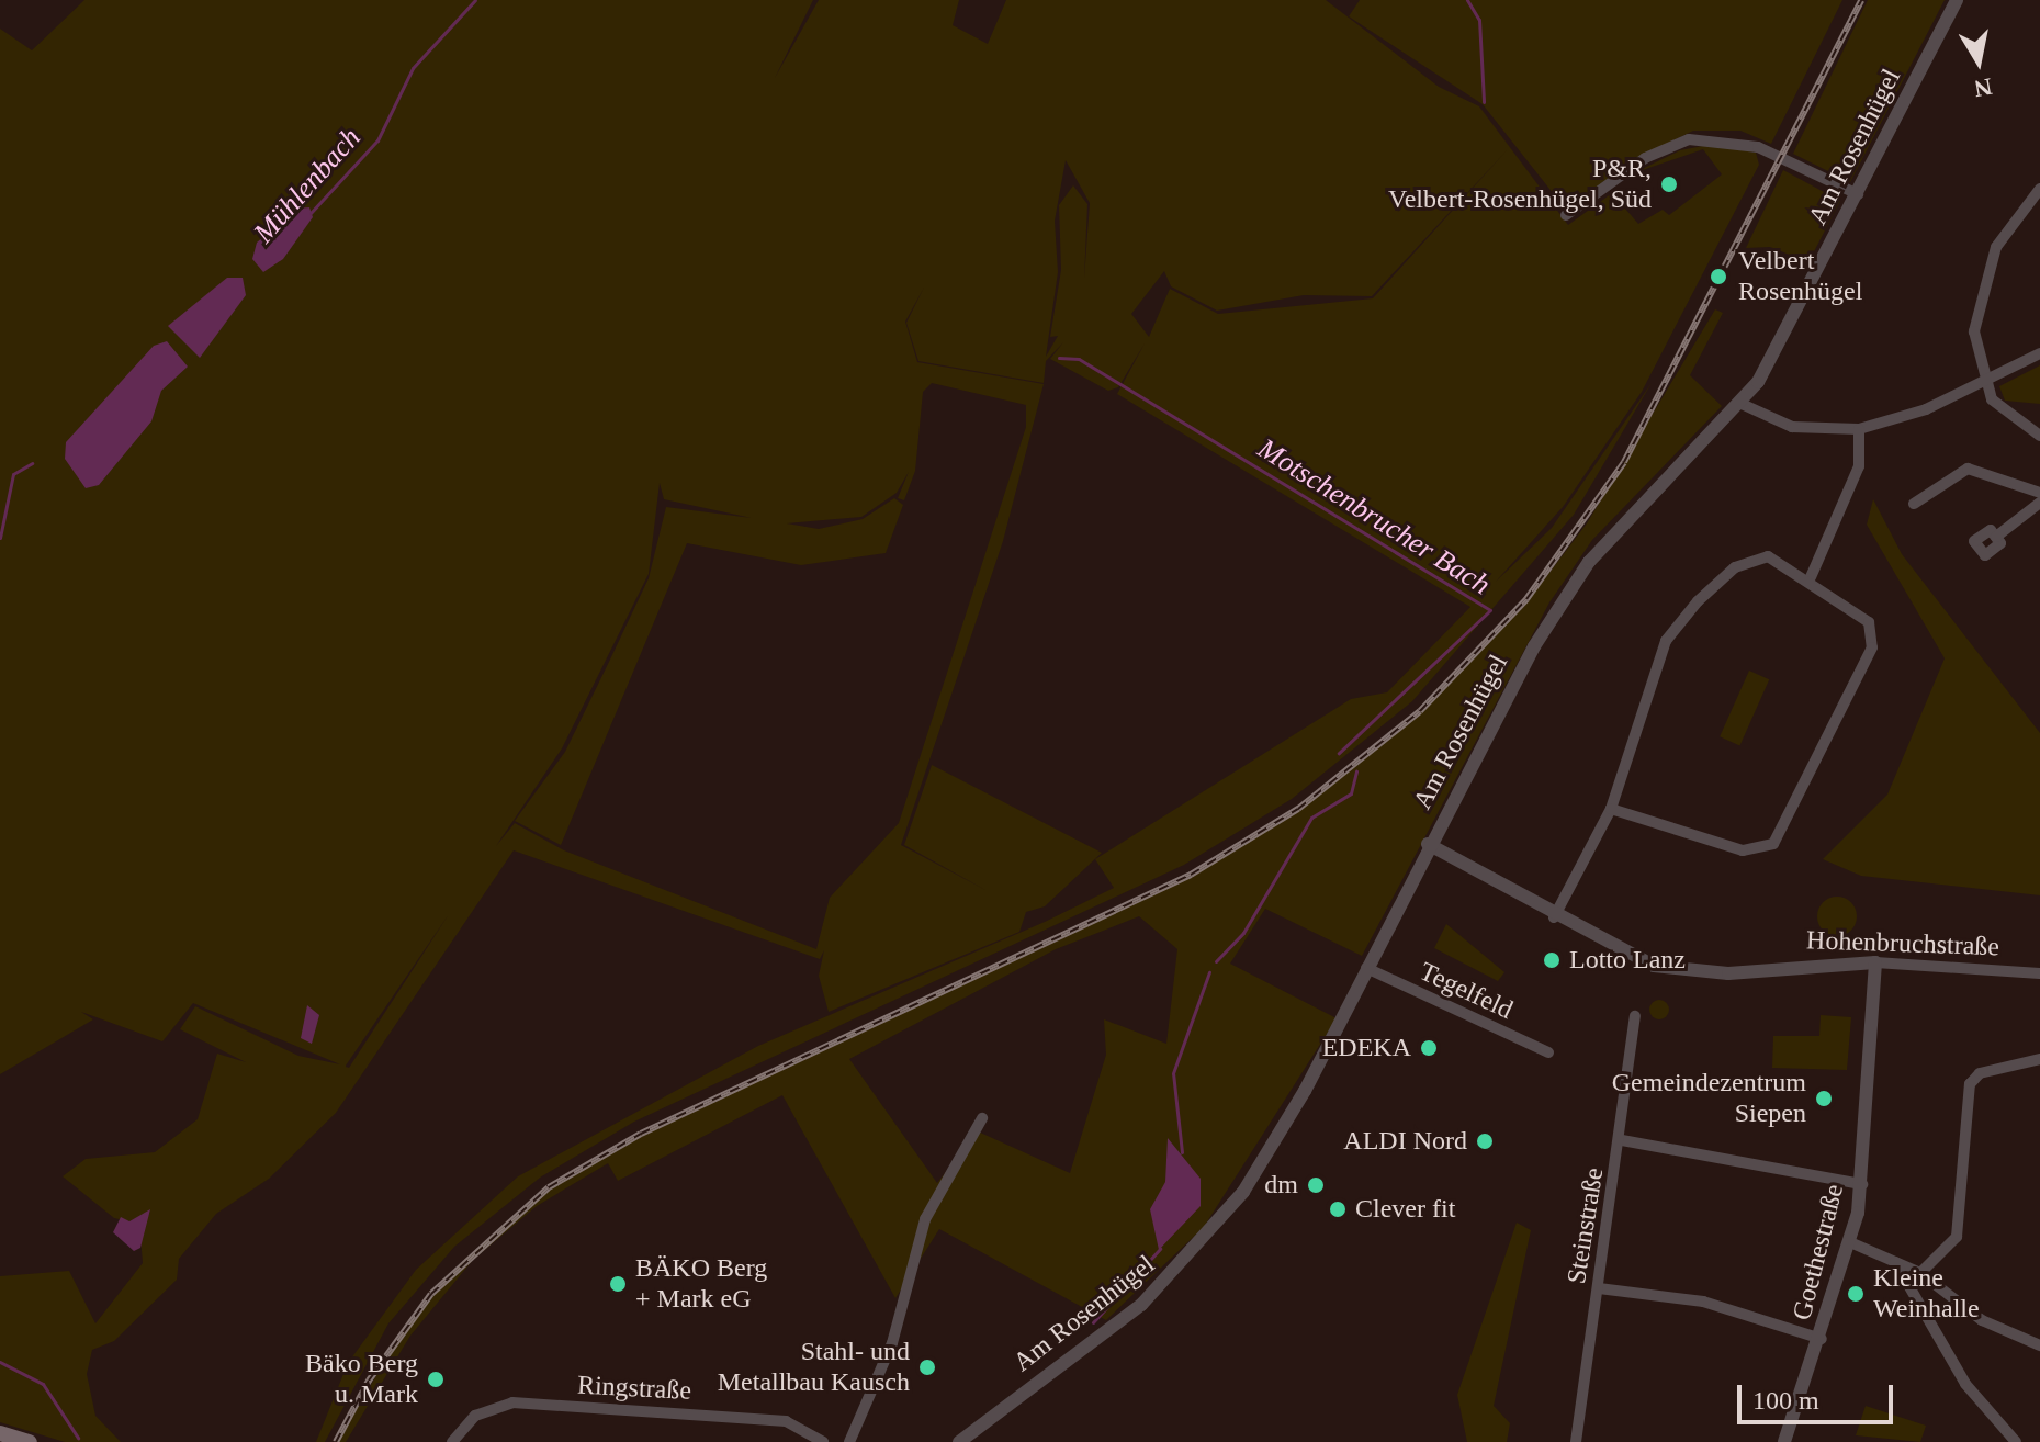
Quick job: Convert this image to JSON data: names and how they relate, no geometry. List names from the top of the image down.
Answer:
{
  "streets": {
    "street": [
      "Am Rosenhügel",
      "Hohenbruchstraße",
      "Tegelfeld",
      "Steinstraße",
      "Goethestraße",
      "Ringstraße"
    ]
  },
  "crossings": [
    ["Am Rosenhügel", "Hohenbruchstraße"],
    ["Am Rosenhügel", "Tegelfeld"],
    ["Hohenbruchstraße", "Goethestraße"]
  ],
  "water": ["Mühlenbach", "Motschenbrucher Bach"],
  "places": [
    "P&R, Velbert-Rosenhügel, Süd",
    "Velbert Rosenhügel",
    "Lotto Lanz",
    "EDEKA",
    "Gemeindezentrum Siepen",
    "ALDI Nord",
    "dm",
    "Clever fit",
    "BÄKO Berg + Mark eG",
    "Kleine Weinhalle",
    "Stahl- und Metallbau Kausch",
    "Bäko Berg u. Mark"
  ],
  "scale_bar": "100 m",
  "north": "bottom"
}
